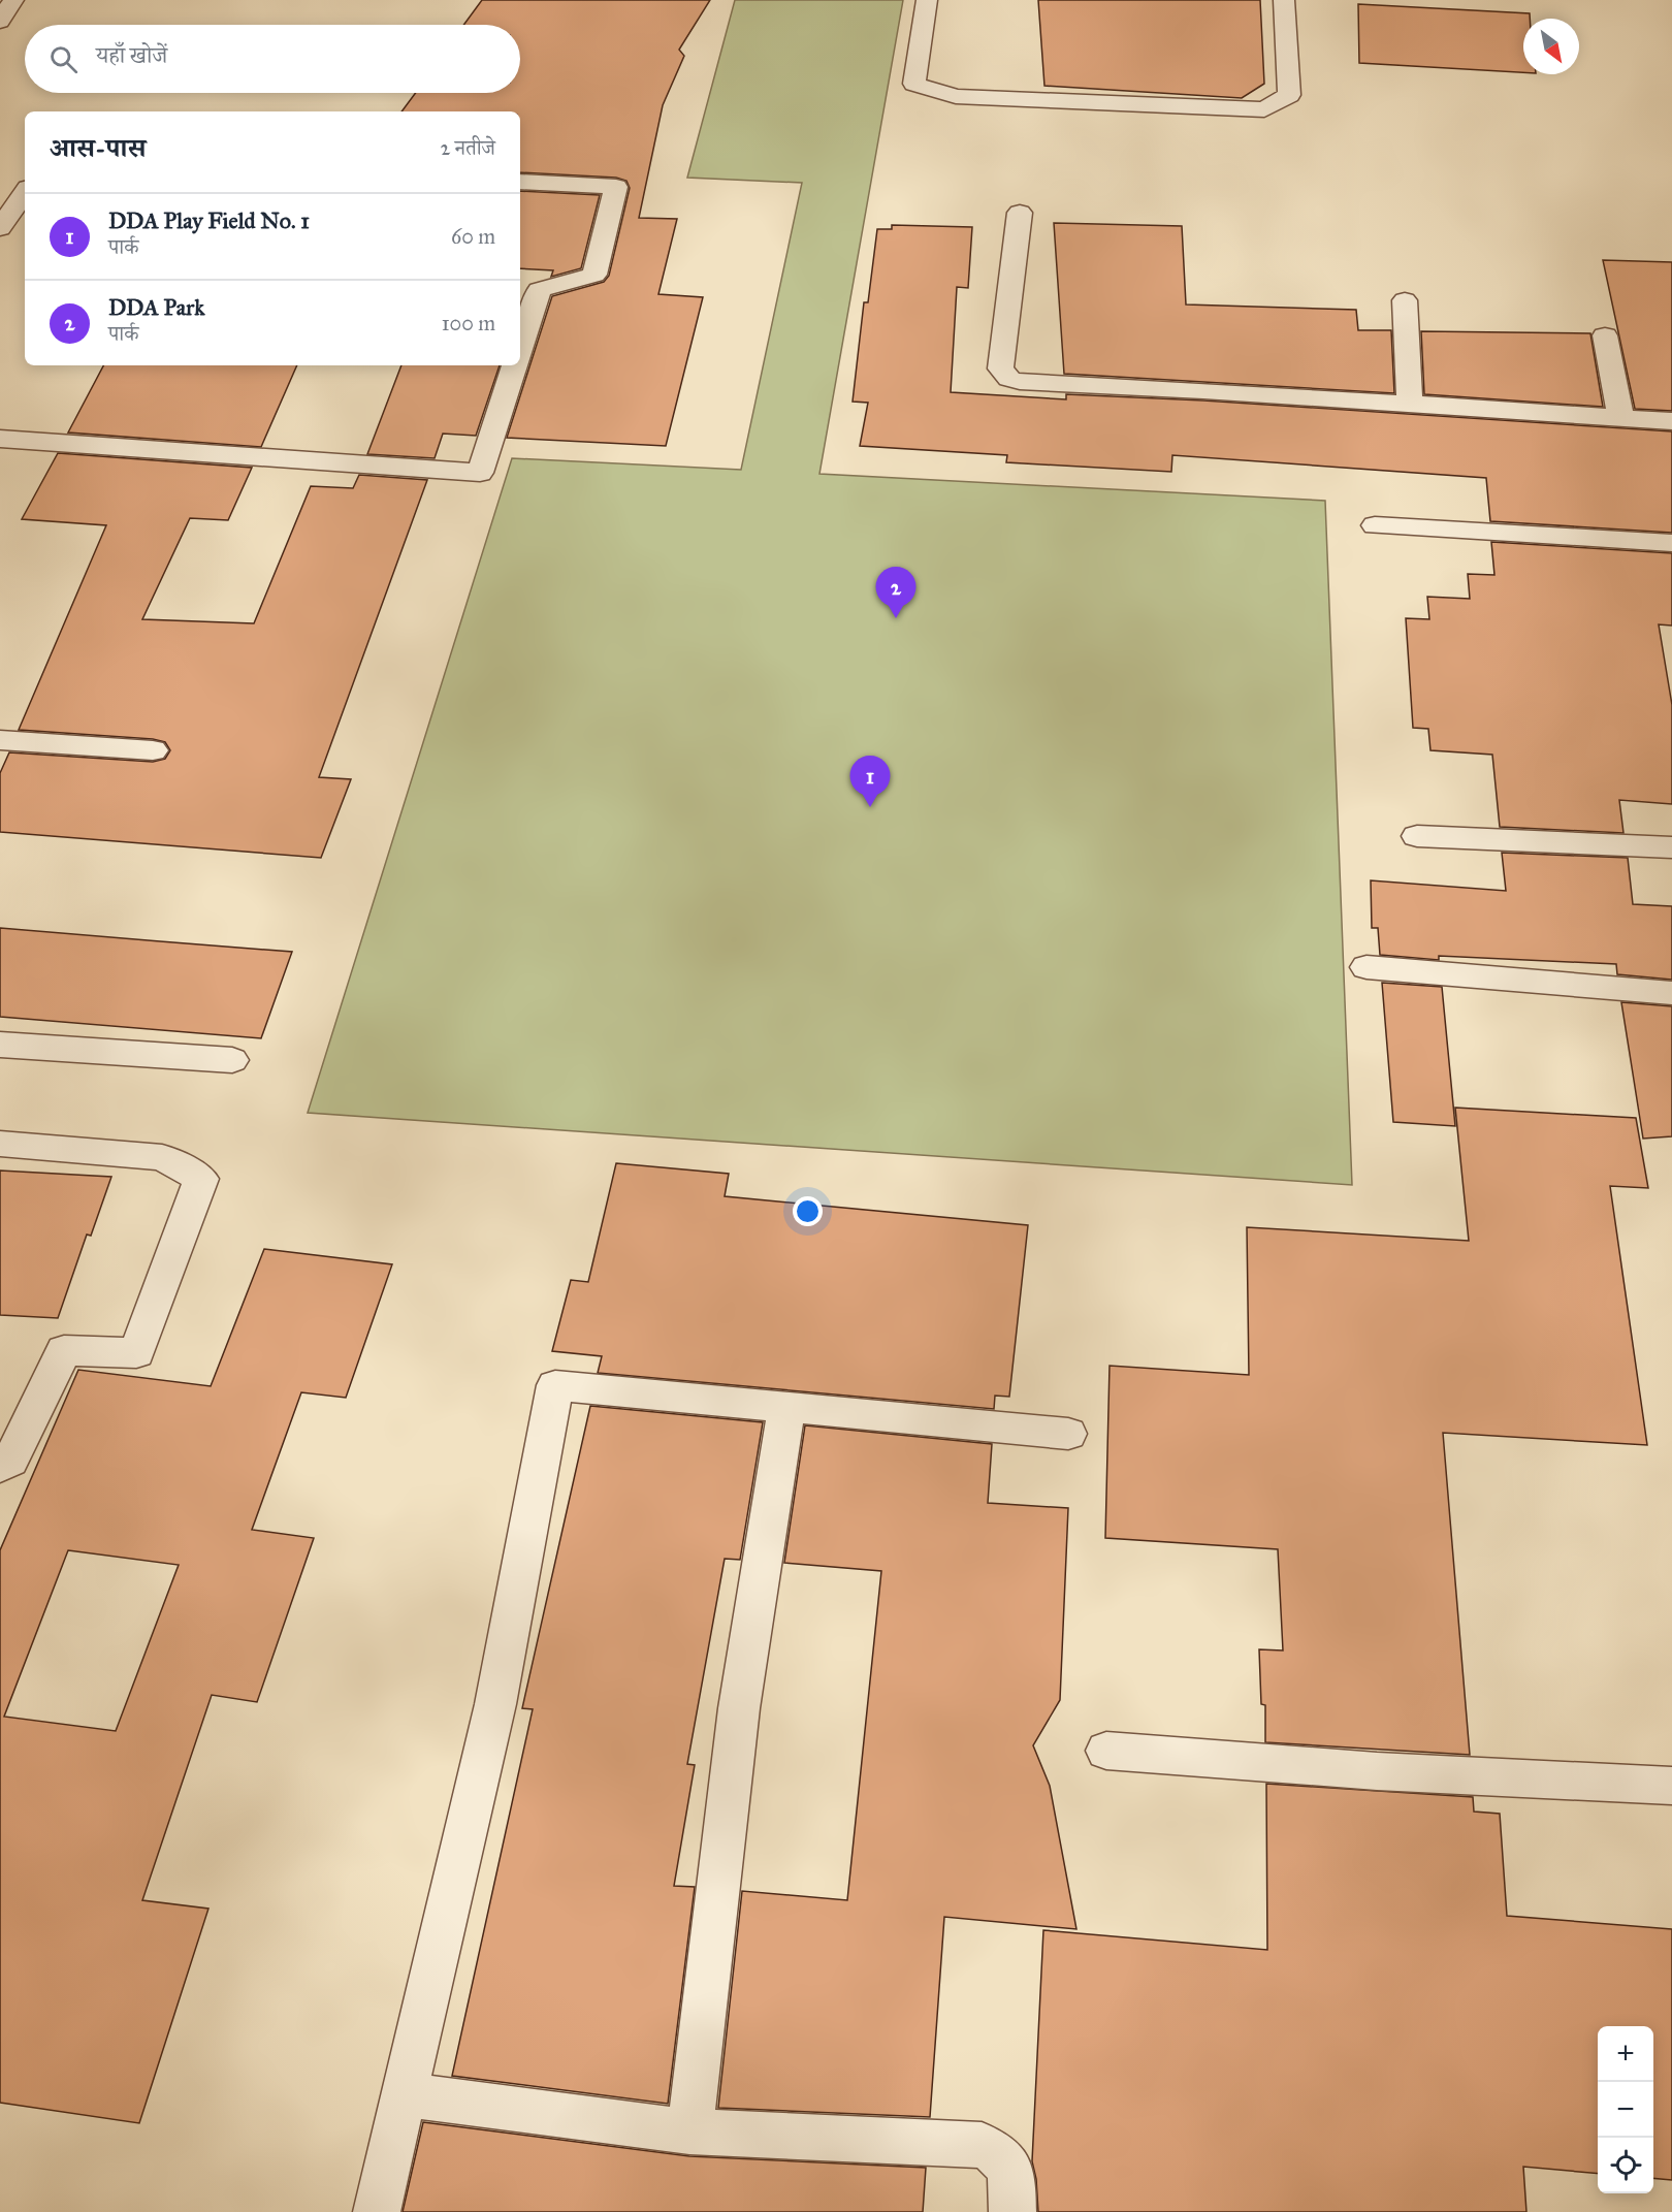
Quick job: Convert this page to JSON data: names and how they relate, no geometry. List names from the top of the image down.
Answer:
{
  "north": "bottom right",
  "page": {
    "search": "यहाँ खोजें",
    "heading": ["आस-पास", "2 नतीजे"],
    "list": [
      {
        "mark": "1",
        "name": "DDA Play Field No. 1",
        "note": "पार्क",
        "value": "60 m"
      },
      {
        "mark": "2",
        "name": "DDA Park",
        "note": "पार्क",
        "value": "100 m"
      }
    ],
    "pins": ["2", "1"],
    "map_buttons": ["+", "−"]
  }
}
